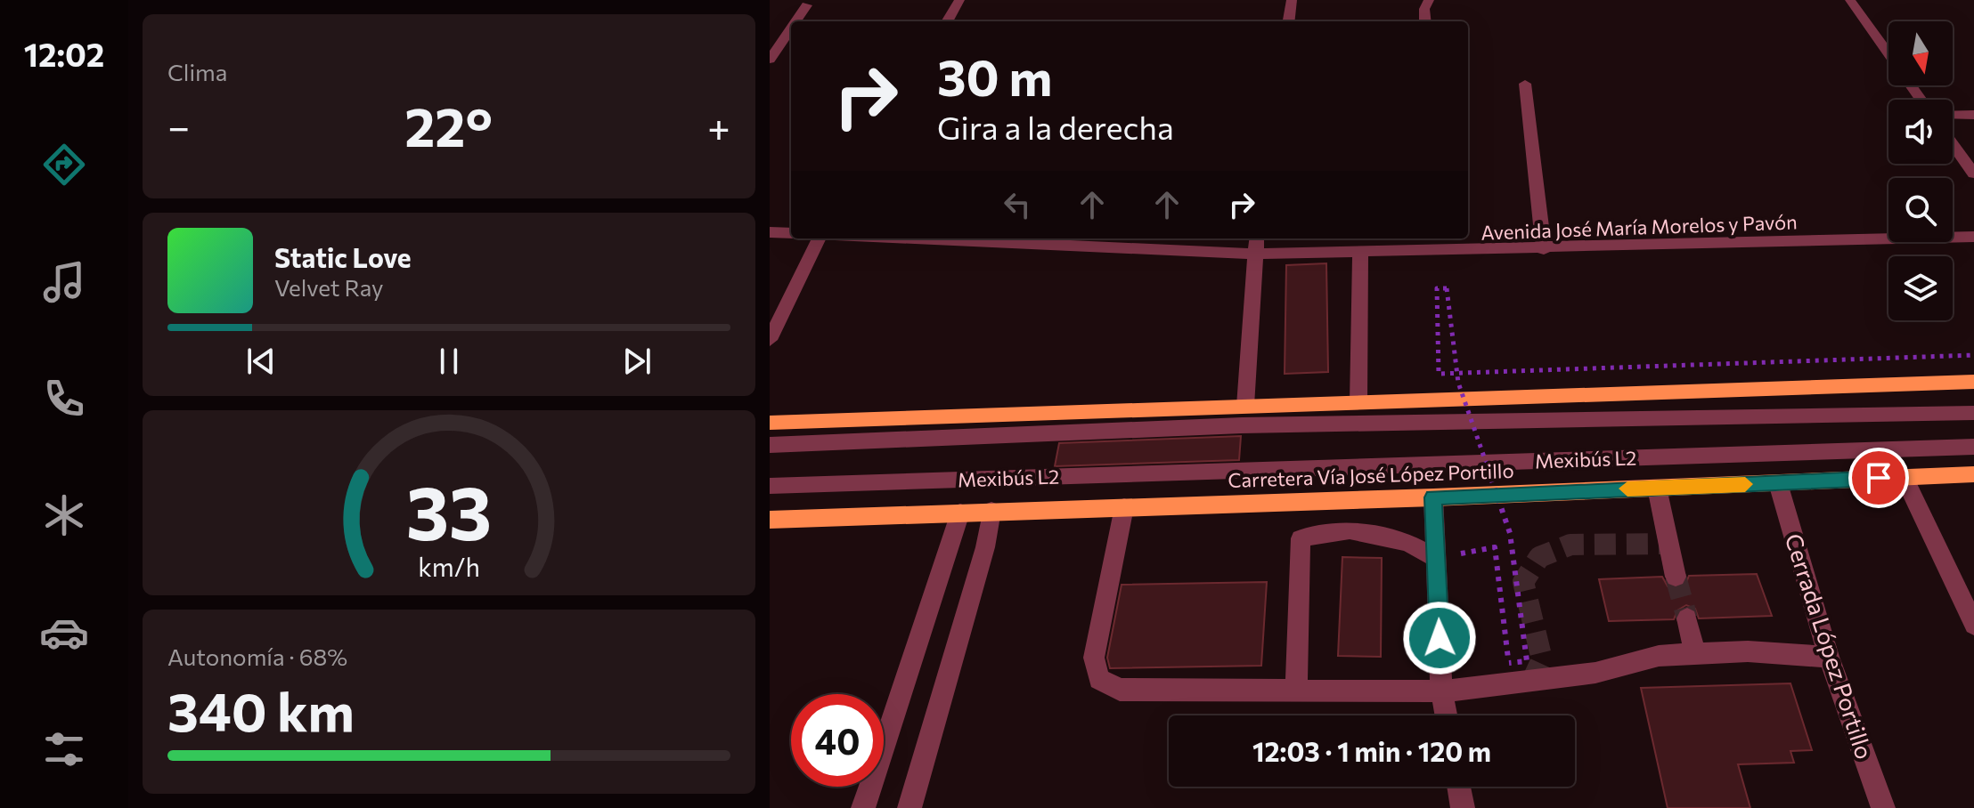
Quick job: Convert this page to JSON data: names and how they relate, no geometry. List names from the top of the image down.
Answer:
{
  "streets": {
    "main road": ["Carretera Vía José López Portillo"],
    "street": ["Avenida José María Morelos y Pavón", "Mexibús L2", "Cerrada López Portillo"]
  },
  "crossings": [
    ["Carretera Vía José López Portillo", "Cerrada López Portillo"]
  ],
  "north": "bottom",
  "page": {
    "tabs": "12:02",
    "tile": [
      "Clima",
      ["Autonomía · 68%", "340 km"]
    ],
    "turn": ["30 m", "Gira a la derecha"],
    "heat": ["−", "22°", "+"],
    "song": ["Static Love", "Velvet Ray"],
    "limit": "40",
    "trip": "12:03 · 1 min · 120 m",
    "gauge": ["33", "km/h"]
  }
}
